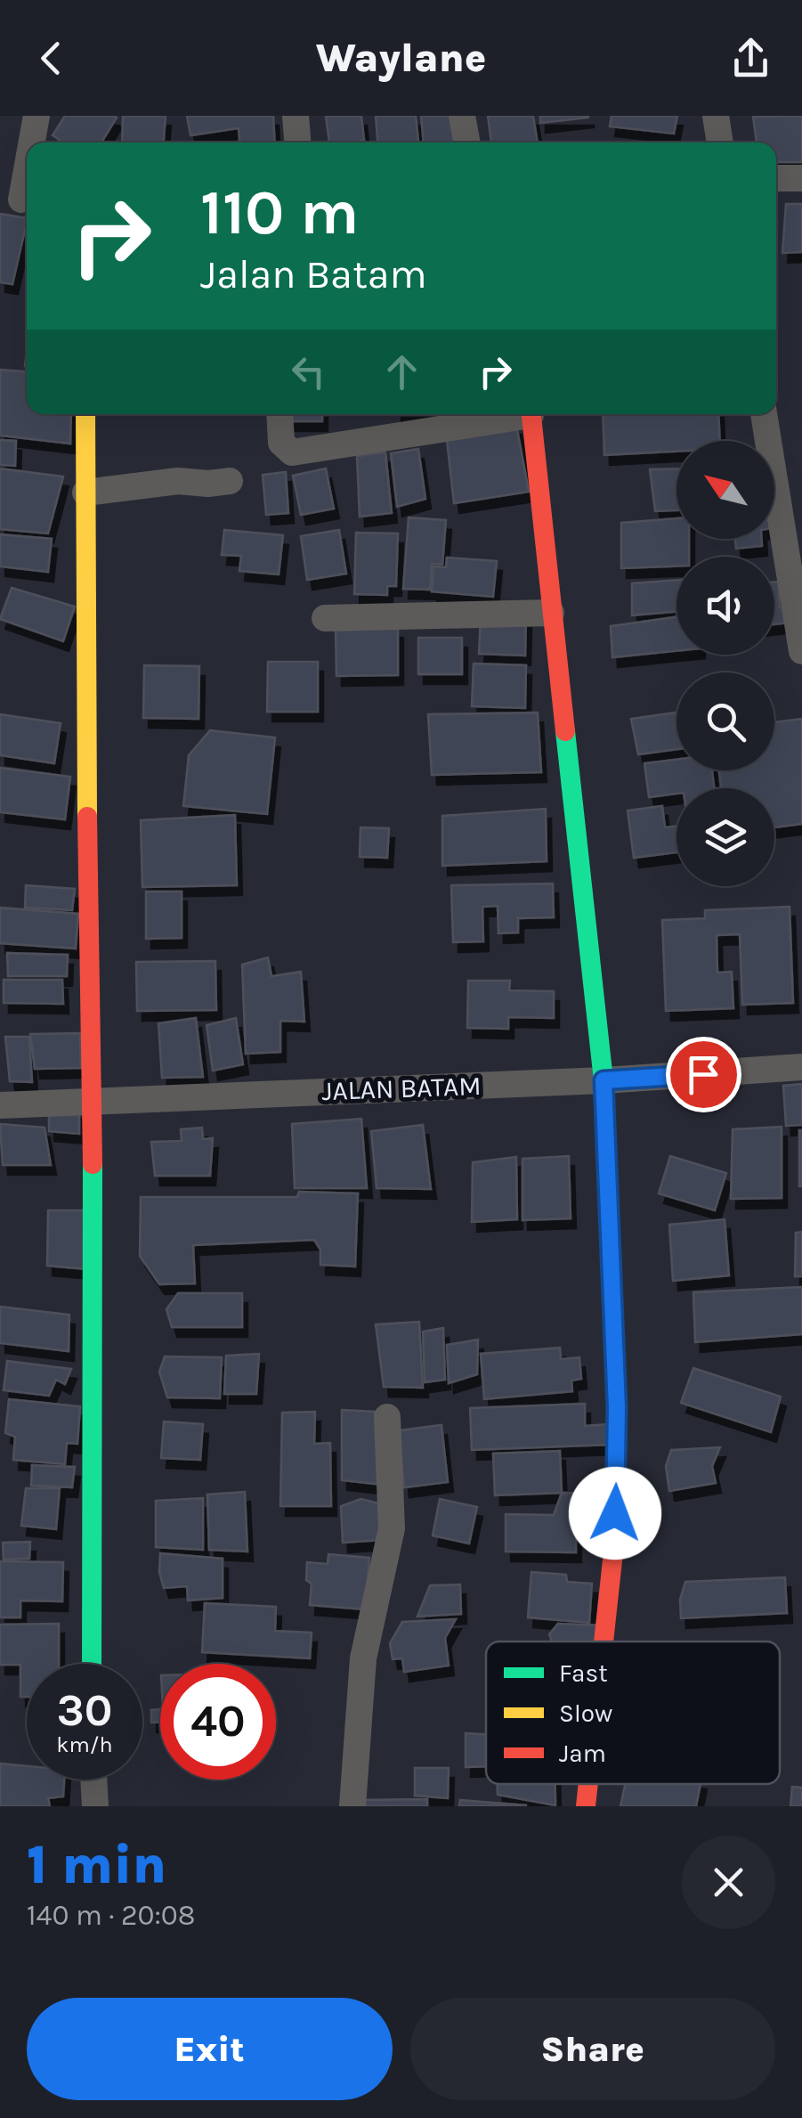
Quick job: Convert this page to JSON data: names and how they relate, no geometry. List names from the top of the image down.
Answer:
{
  "streets": {
    "street": ["JALAN BATAM"]
  },
  "legend": ["Fast", "Slow", "Jam"],
  "north": "top left",
  "page": {
    "header": "Waylane",
    "turn": ["110 m", "Jalan Batam"],
    "speed": "30 km/h",
    "limit": "40",
    "heading": ["1 min", "140 m · 20:08"],
    "buttons": ["Exit", "Share"]
  }
}
